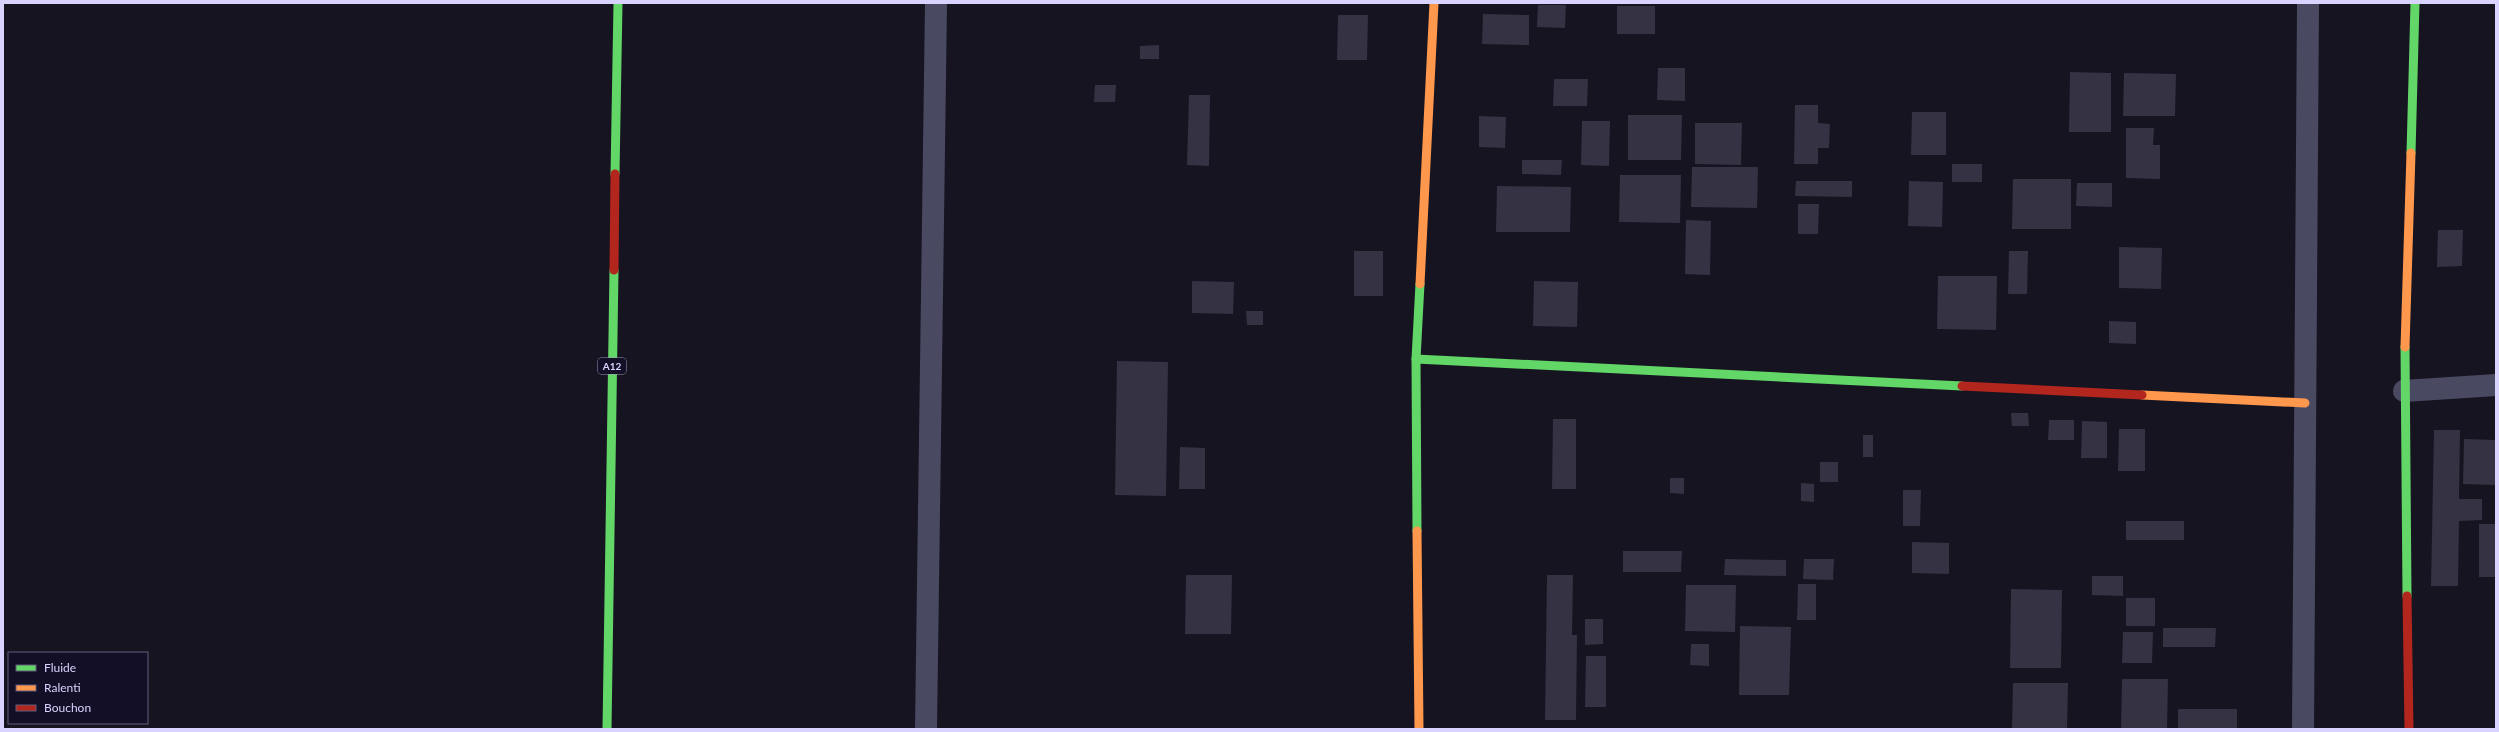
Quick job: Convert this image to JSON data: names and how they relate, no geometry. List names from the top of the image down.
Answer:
{
  "streets": {
    "street": ["A12"]
  },
  "legend": ["Fluide", "Ralenti", "Bouchon"]
}
